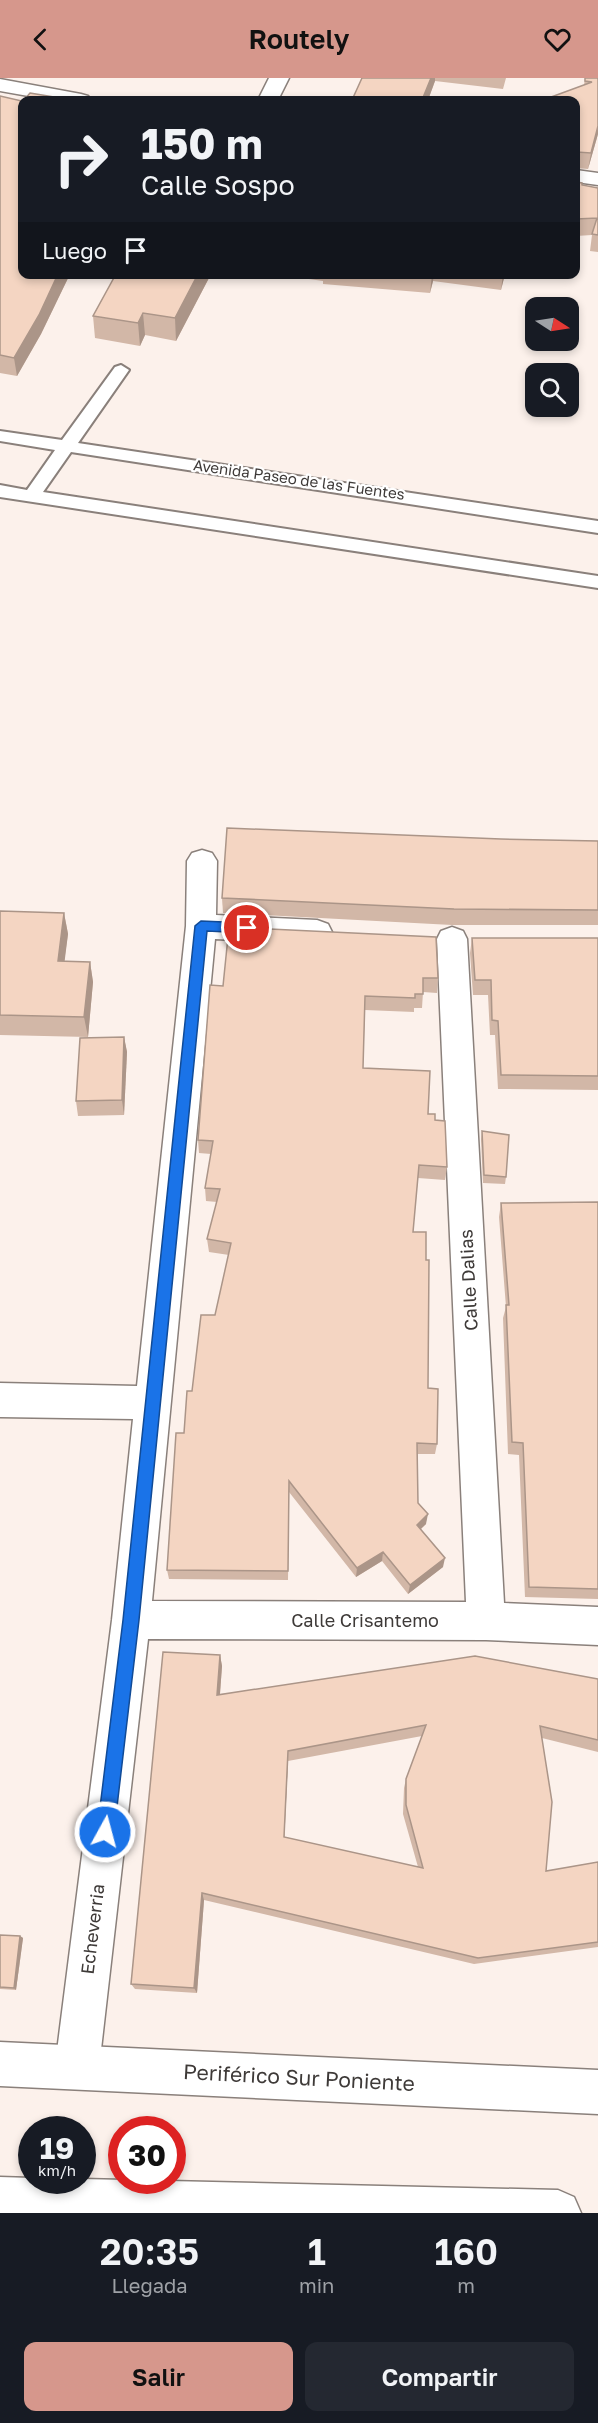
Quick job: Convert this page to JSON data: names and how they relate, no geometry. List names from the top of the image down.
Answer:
{
  "streets": {
    "street": [
      "Calle Dalias",
      "Calle Crisantemo",
      "Echeverria",
      "Periférico Sur Poniente"
    ],
    "lane": ["Avenida Paseo de las Fuentes"]
  },
  "crossings": [
    ["Calle Dalias", "Calle Crisantemo"],
    ["Calle Crisantemo", "Echeverria"],
    ["Echeverria", "Periférico Sur Poniente"]
  ],
  "north": "right",
  "page": {
    "header": "Routely",
    "turn": ["150 m", "Calle Sospo"],
    "then": "Luego",
    "speed": "19 km/h",
    "limit": "30",
    "eta": [
      "20:35",
      "Llegada",
      "1",
      "min",
      "160",
      "m"
    ],
    "buttons": ["Salir", "Compartir"]
  }
}
